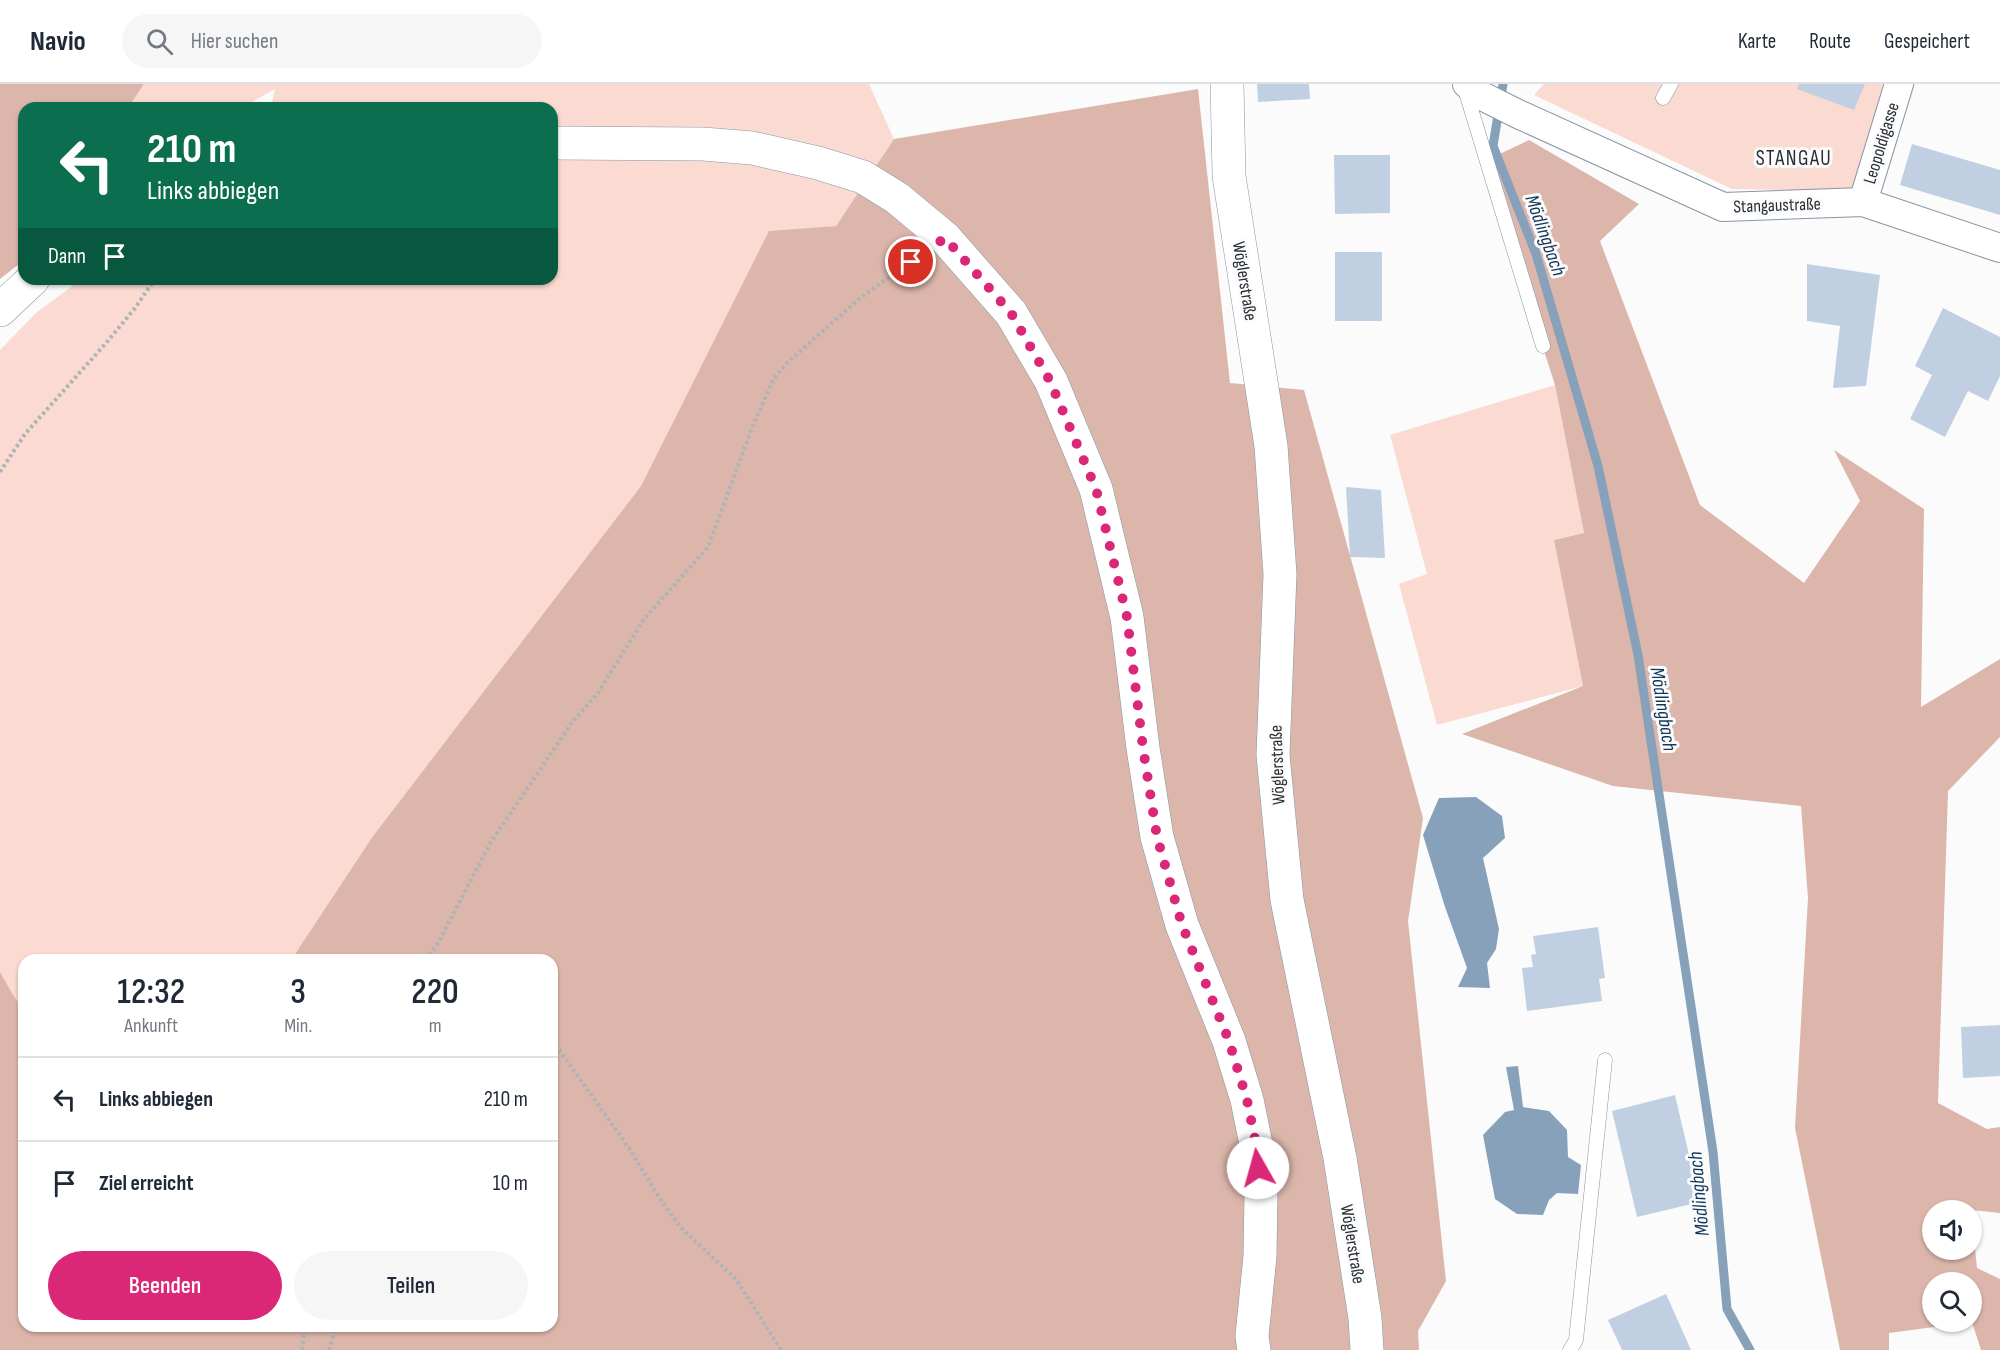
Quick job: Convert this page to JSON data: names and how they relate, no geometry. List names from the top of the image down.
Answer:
{
  "streets": {
    "main road": ["Wöglerstraße"],
    "street": ["Leopoldigasse", "Stangaustraße"]
  },
  "crossings": [
    ["Leopoldigasse", "Stangaustraße"]
  ],
  "districts": ["STANGAU"],
  "water": ["Mödlingbach"],
  "page": {
    "header": "Navio",
    "search": "Hier suchen",
    "nav": ["Karte", "Route", "Gespeichert"],
    "turn": ["210 m", "Links abbiegen"],
    "then": "Dann",
    "eta": [
      "12:32",
      "Ankunft",
      "3",
      "Min.",
      "220",
      "m"
    ],
    "list": [
      {
        "name": "Links abbiegen",
        "value": "210 m"
      },
      {
        "name": "Ziel erreicht",
        "value": "10 m"
      }
    ],
    "buttons": ["Beenden", "Teilen"]
  }
}
